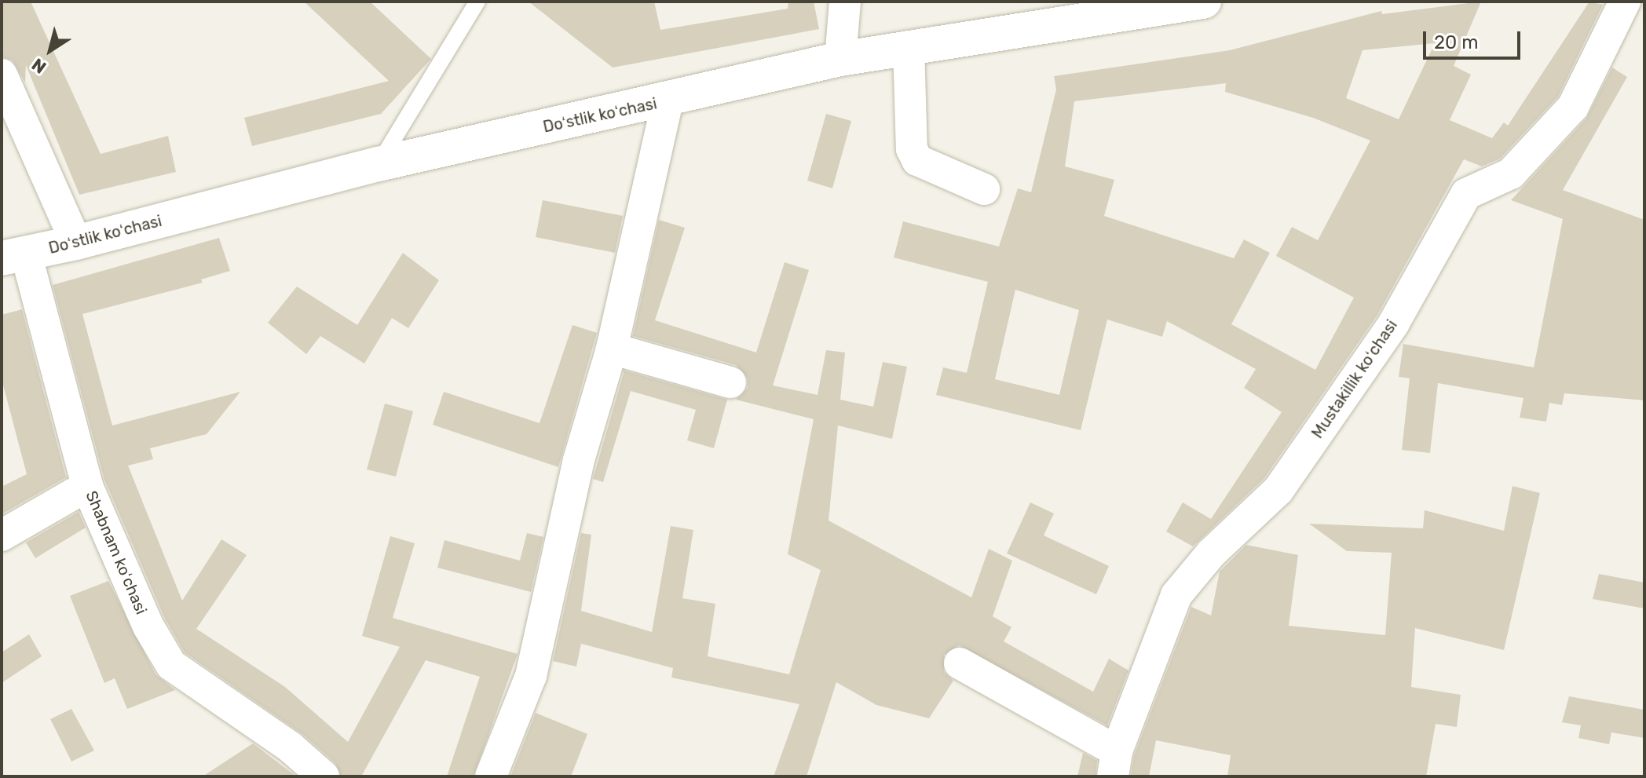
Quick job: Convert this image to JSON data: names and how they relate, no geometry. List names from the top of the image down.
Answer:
{
  "streets": {
    "street": ["Doʻstlik koʻchasi", "Mustakillik koʻchasi", "Shabnam koʻchasi"]
  },
  "crossings": [
    ["Doʻstlik koʻchasi", "Shabnam koʻchasi"]
  ],
  "scale_bar": "20 m",
  "north": "bottom left"
}
